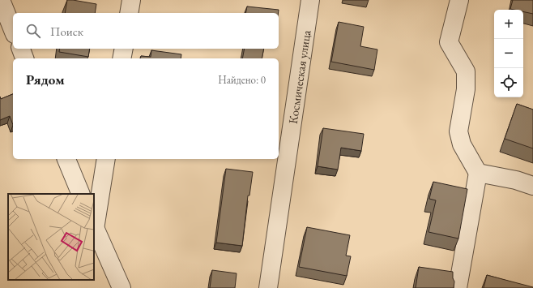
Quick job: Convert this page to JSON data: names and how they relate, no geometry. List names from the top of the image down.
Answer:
{
  "streets": {
    "street": ["Космическая улица"]
  },
  "page": {
    "map_buttons": ["+", "−"],
    "search": "Поиск",
    "heading": ["Рядом", "Найдено: 0"]
  }
}
